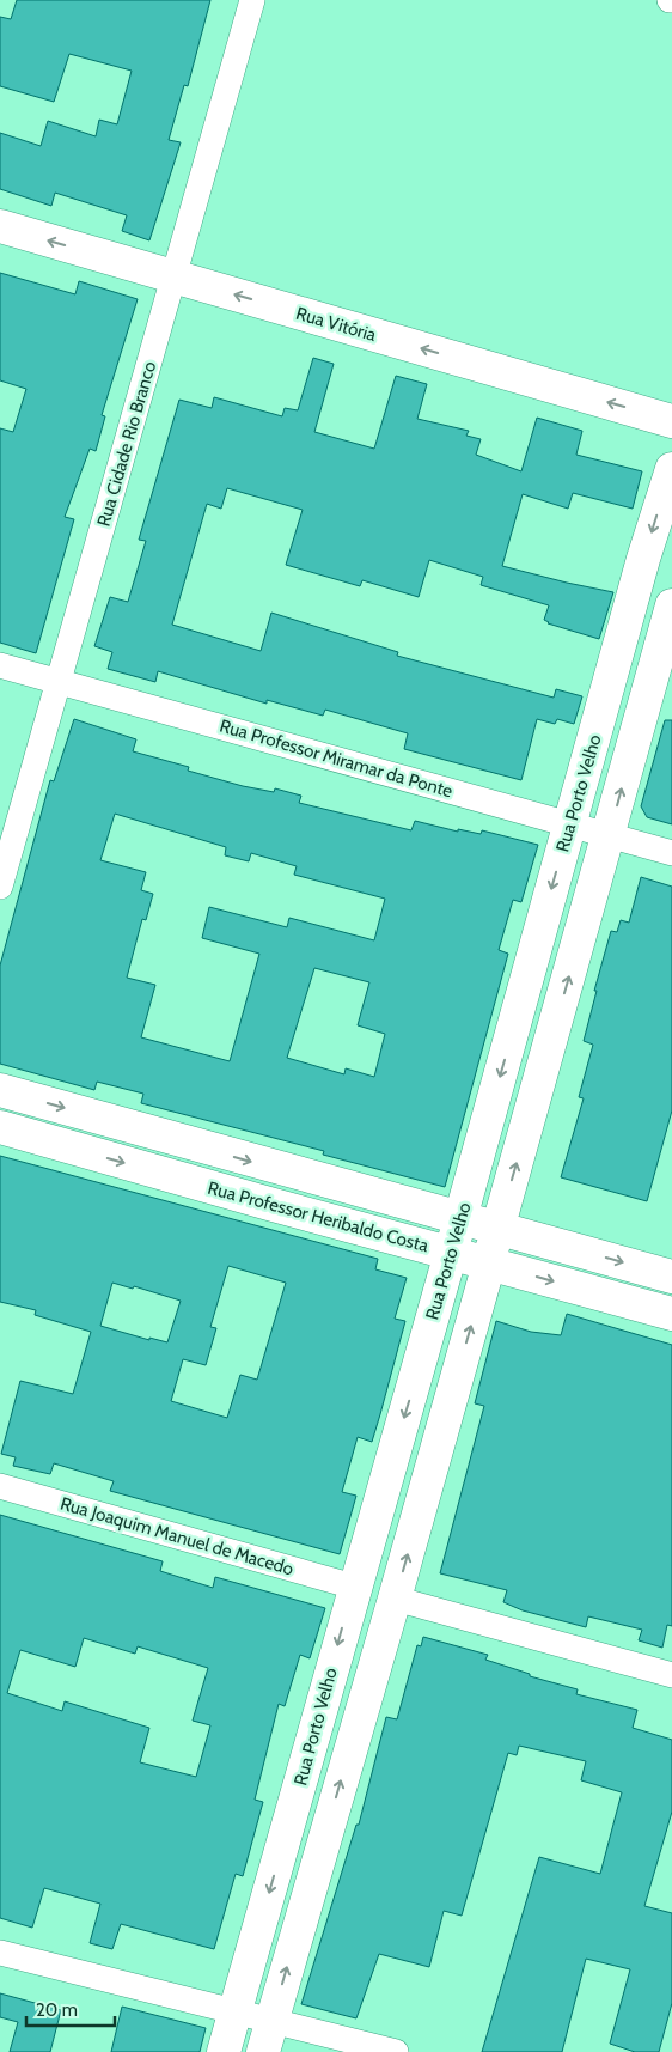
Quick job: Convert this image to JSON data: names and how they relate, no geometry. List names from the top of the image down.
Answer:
{
  "streets": {
    "main road": ["Rua Vitória", "Rua Porto Velho", "Rua Professor Heribaldo Costa"],
    "street": ["Rua Cidade Rio Branco", "Rua Professor Miramar da Ponte", "Rua Joaquim Manuel de Macedo"]
  },
  "crossings": [
    ["Rua Vitória", "Rua Cidade Rio Branco"],
    ["Rua Cidade Rio Branco", "Rua Professor Miramar da Ponte"],
    ["Rua Professor Miramar da Ponte", "Rua Porto Velho"],
    ["Rua Porto Velho", "Rua Professor Heribaldo Costa"],
    ["Rua Porto Velho", "Rua Joaquim Manuel de Macedo"]
  ],
  "one_way": ["Rua Vitória", "Rua Professor Heribaldo Costa"],
  "scale_bar": "20 m"
}
